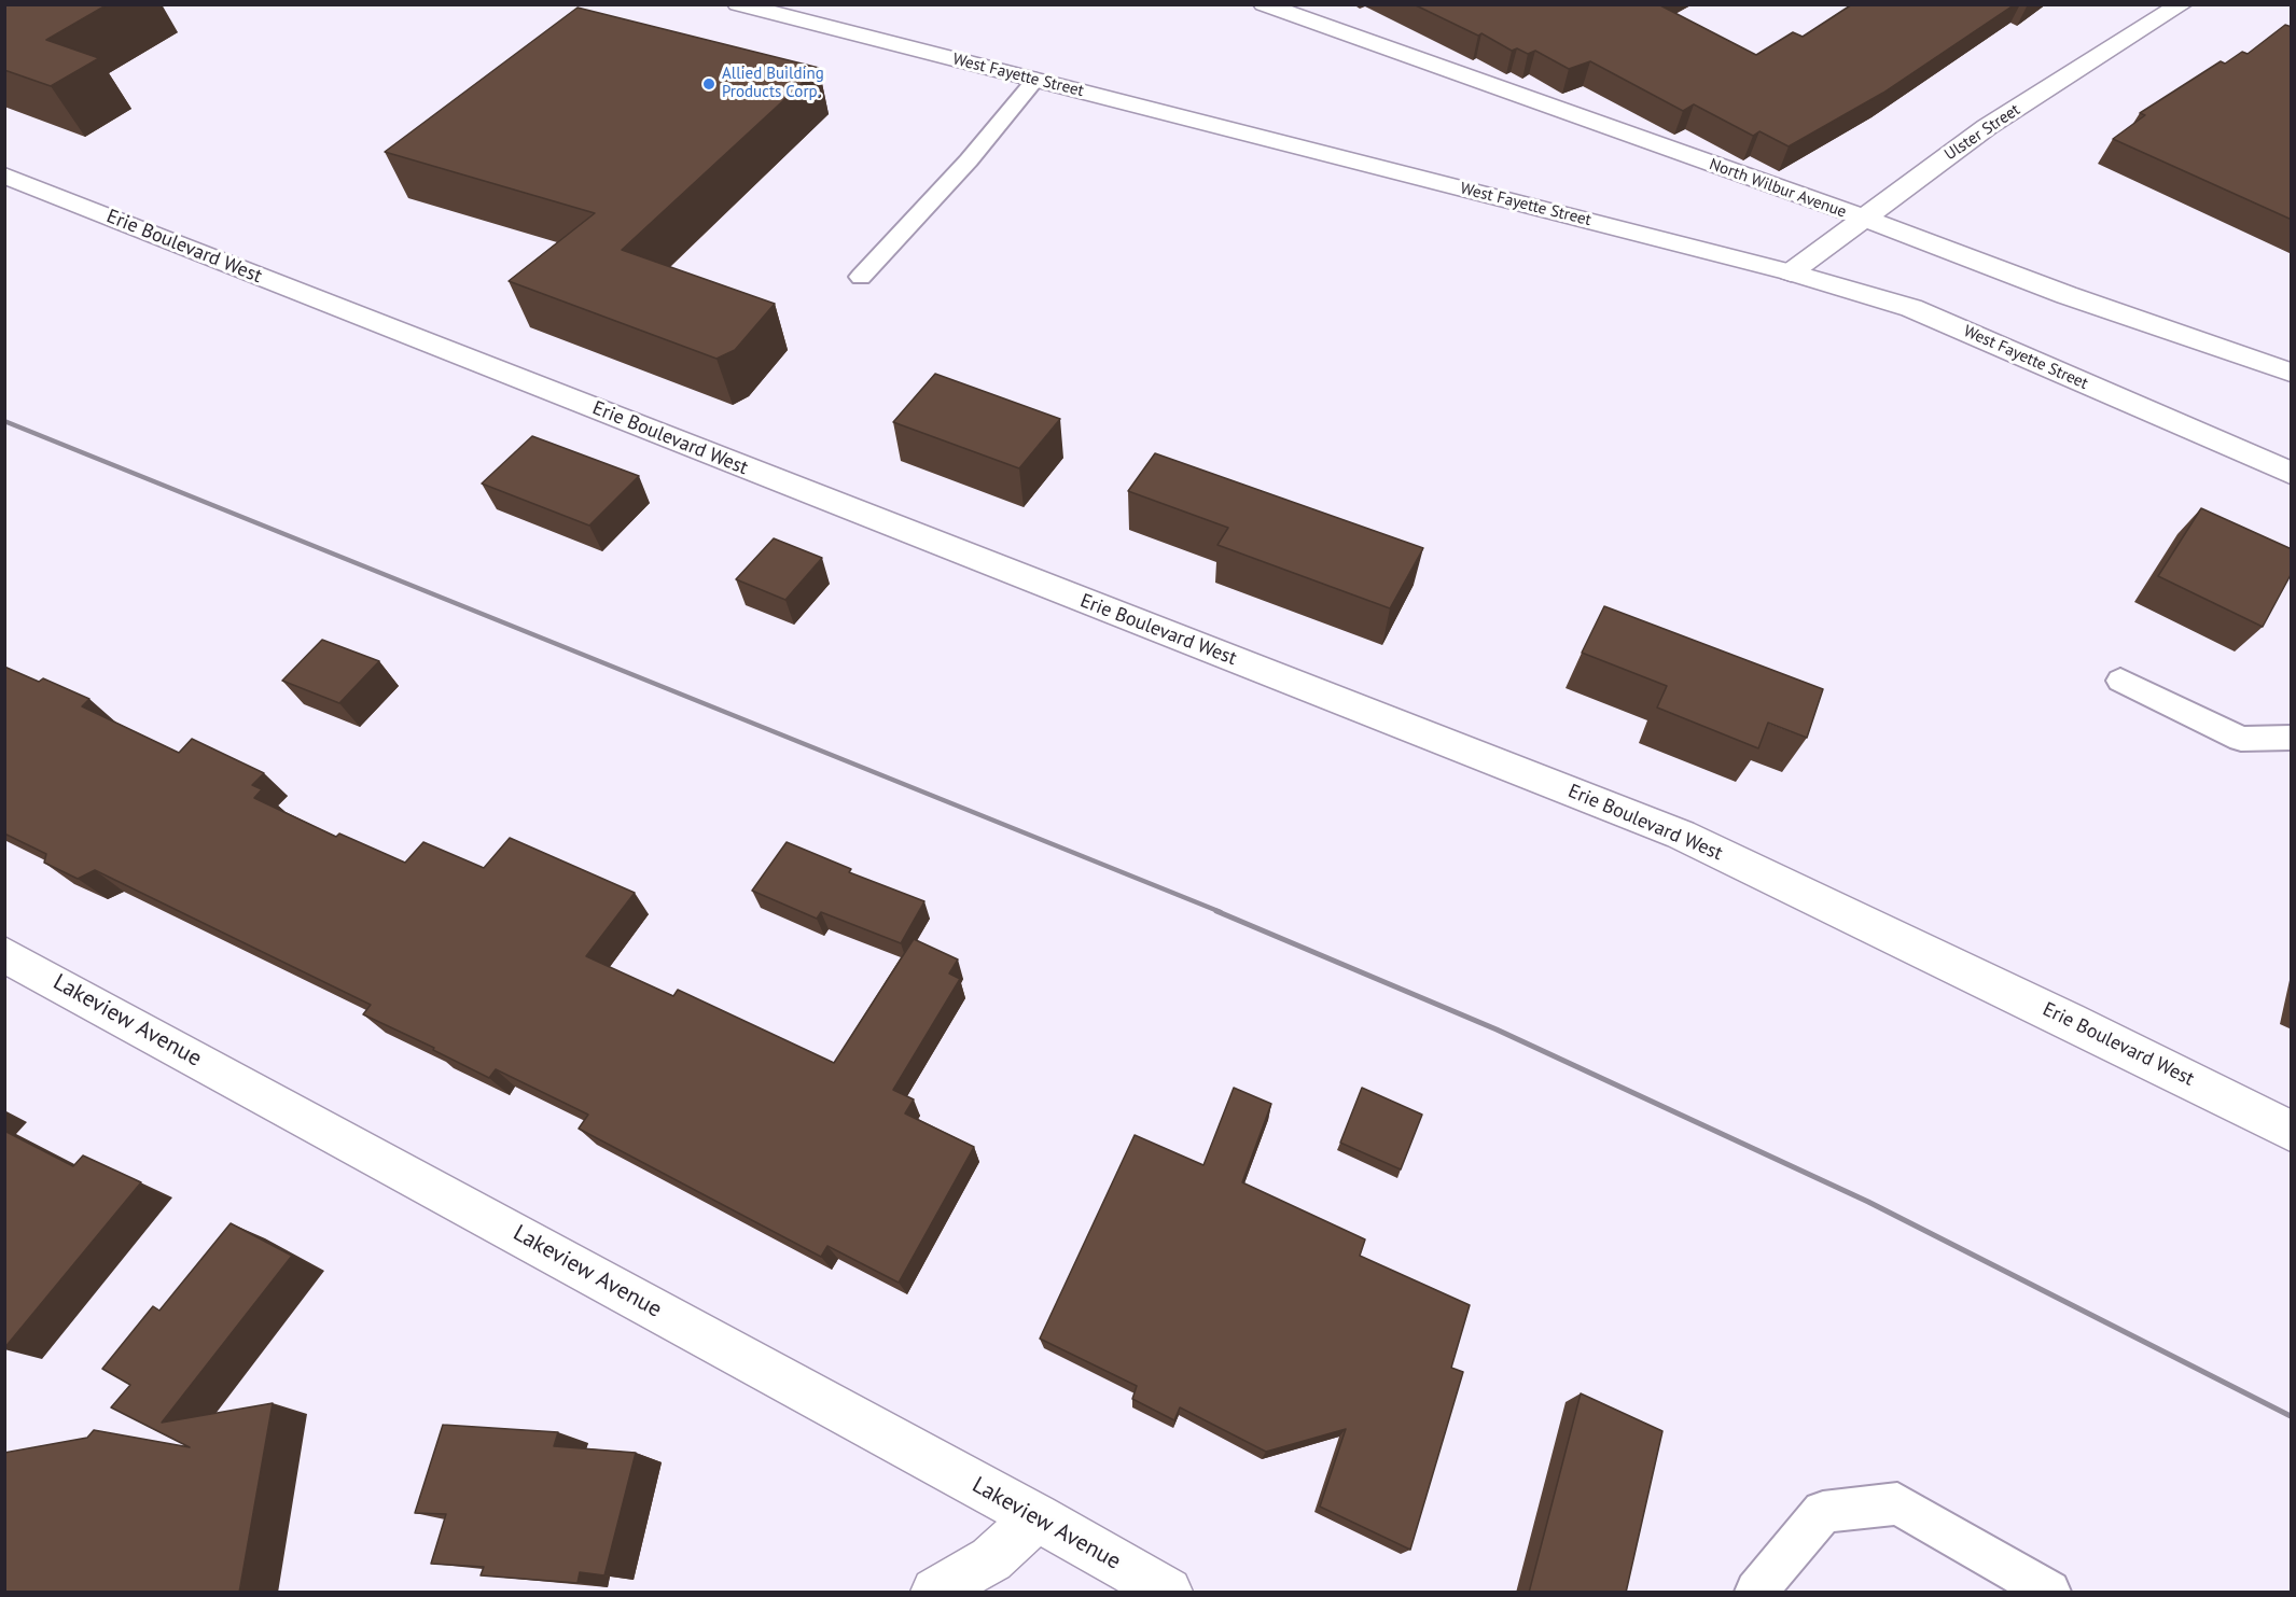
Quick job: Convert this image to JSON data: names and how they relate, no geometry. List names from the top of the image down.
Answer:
{
  "streets": {
    "street": [
      "West Fayette Street",
      "Ulster Street",
      "North Wilbur Avenue",
      "Erie Boulevard West",
      "Lakeview Avenue"
    ]
  },
  "crossings": [
    ["West Fayette Street", "Ulster Street"],
    ["Ulster Street", "North Wilbur Avenue"]
  ],
  "places": ["Allied Building Products Corp."]
}
